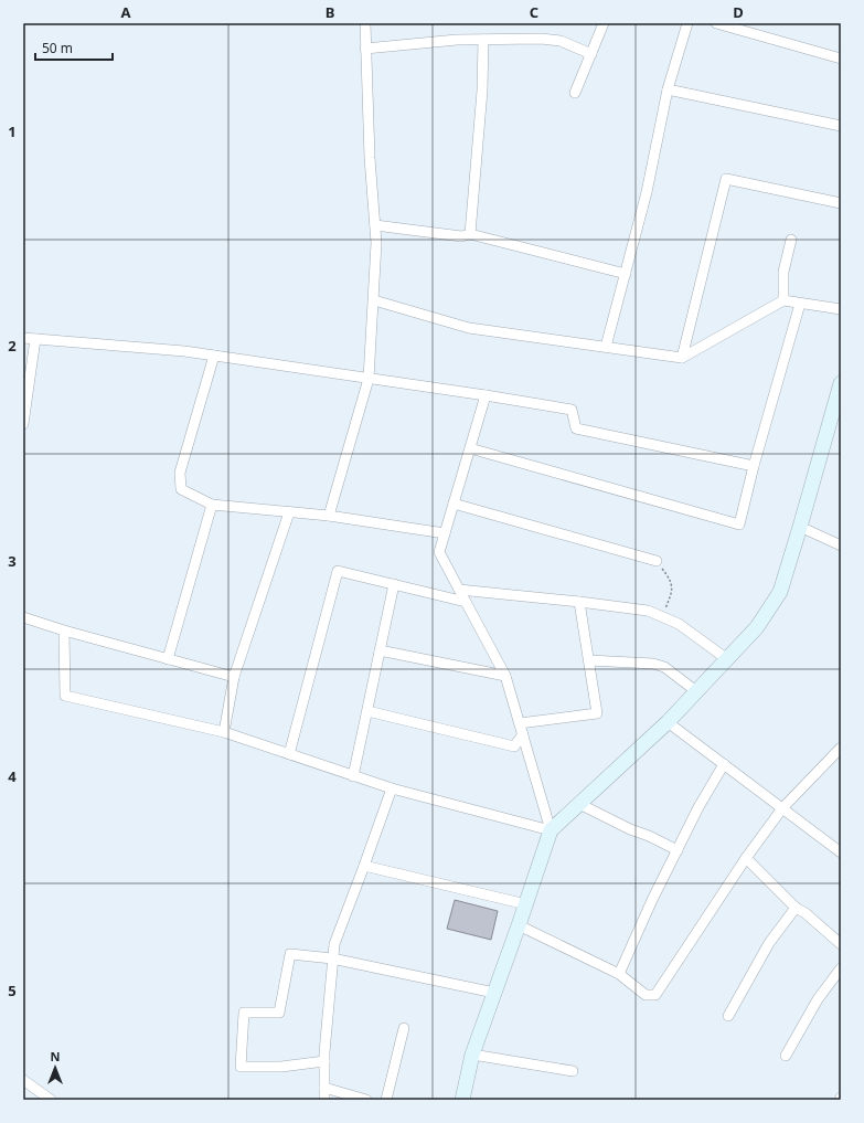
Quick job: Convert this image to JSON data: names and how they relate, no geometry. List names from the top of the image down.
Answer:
{
  "scale_bar": "50 m",
  "north": "top",
  "grid": {
    "columns": [
      "A",
      "B",
      "C",
      "D"
    ],
    "rows": [
      "1",
      "2",
      "3",
      "4",
      "5"
    ]
  }
}
